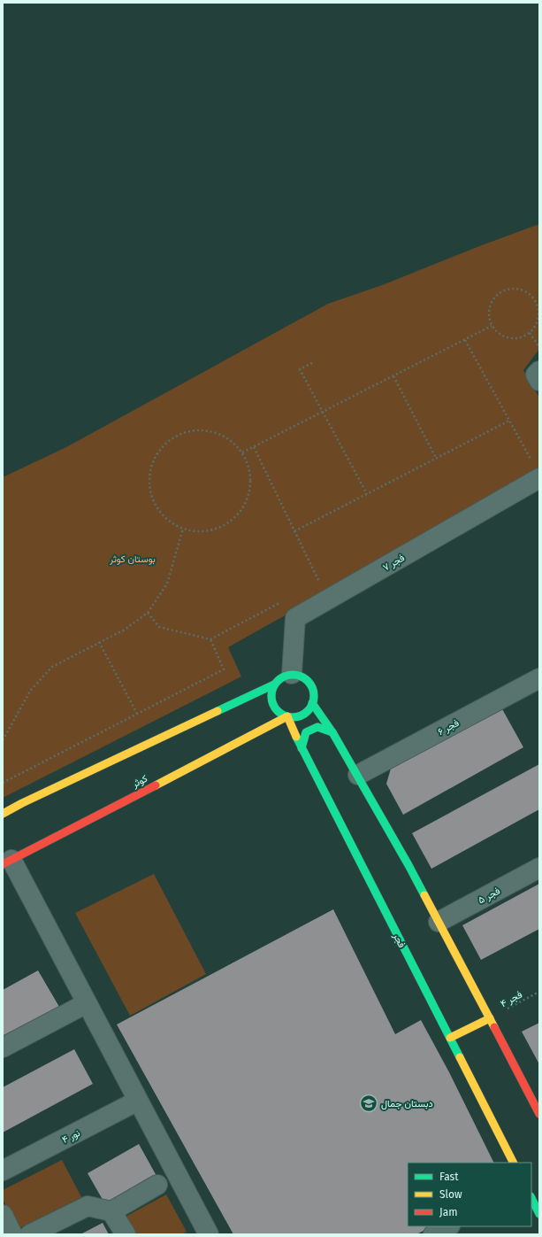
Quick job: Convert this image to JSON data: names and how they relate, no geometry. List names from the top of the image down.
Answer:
{
  "streets": {
    "street": [
      "فجر ۷",
      "فجر ۶",
      "کوثر",
      "فجر ۵",
      "فجر",
      "نور ۴"
    ],
    "path": ["فجر ۴"]
  },
  "crossings": [
    ["فجر ۷", "کوثر"],
    ["فجر ۷", "فجر"],
    ["کوثر", "فجر"]
  ],
  "parks": ["بوستان کوثر"],
  "places": {
    "school or university": ["دبستان جمال"]
  },
  "legend": ["Fast", "Slow", "Jam"]
}
